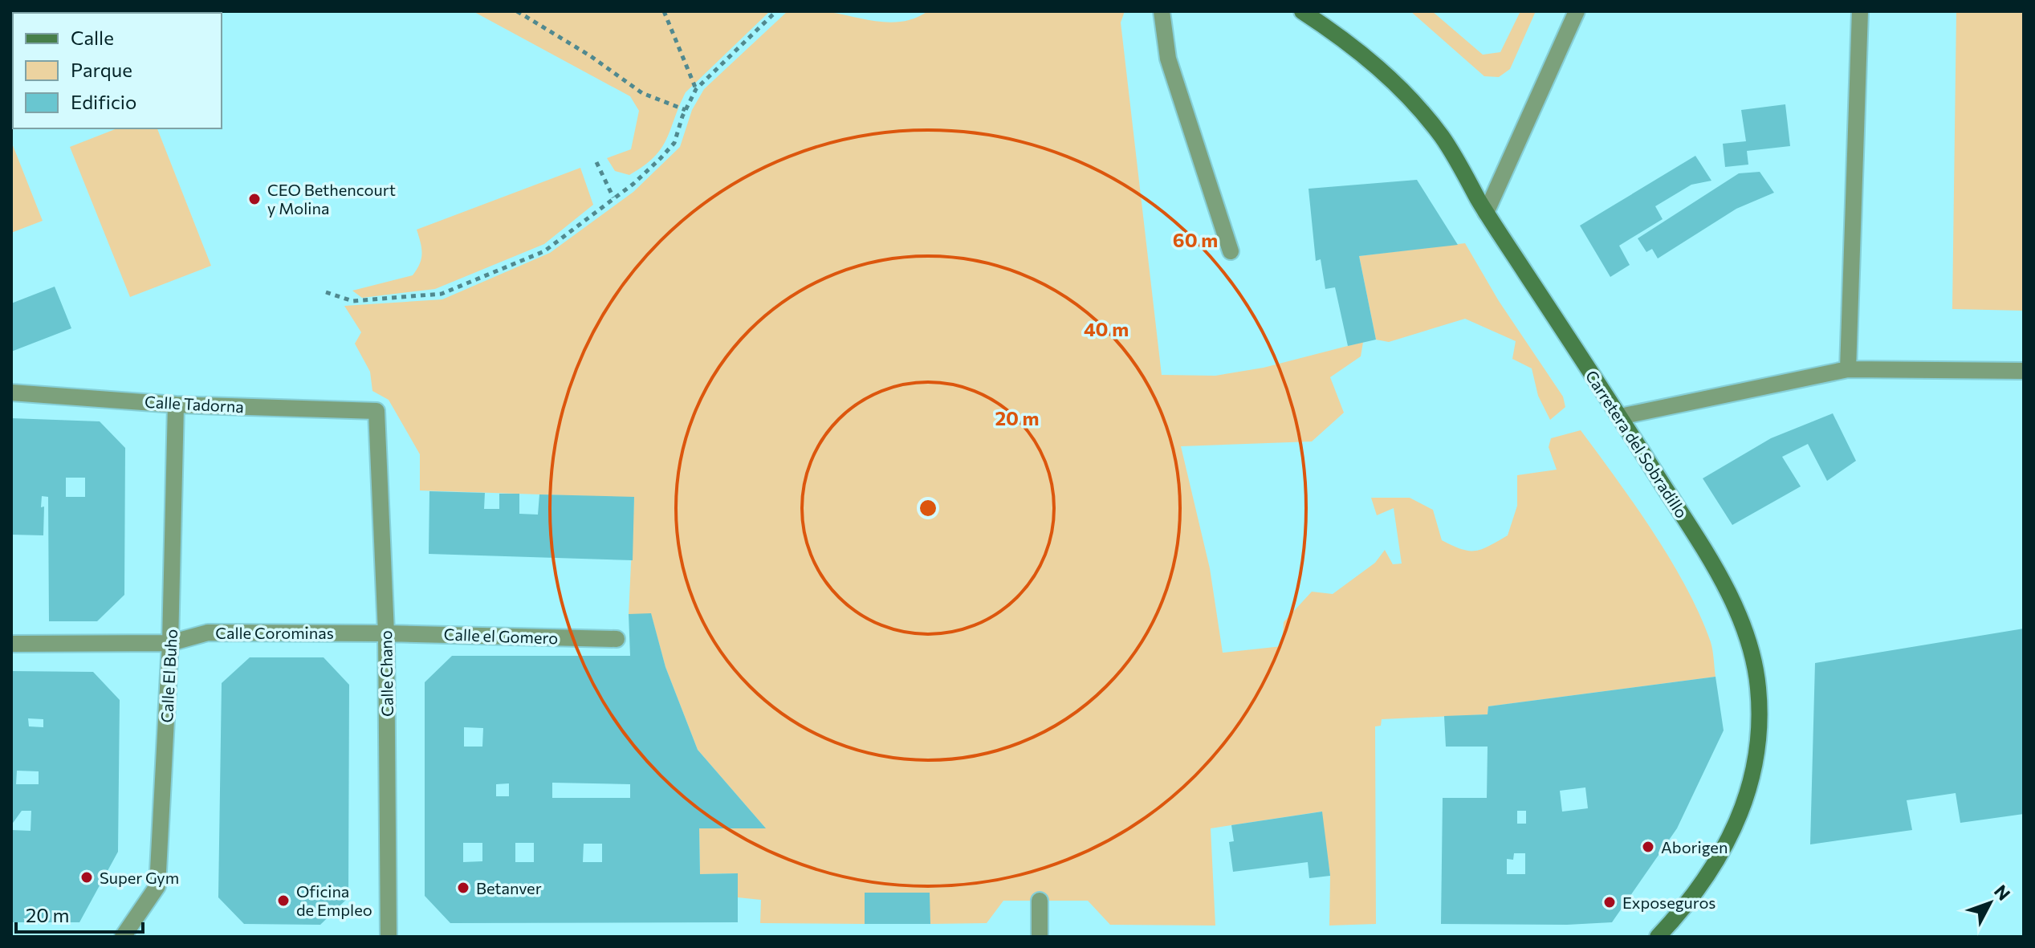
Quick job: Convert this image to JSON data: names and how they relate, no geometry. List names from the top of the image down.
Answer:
{
  "streets": {
    "main road": ["Carretera del Sobradillo"],
    "street": [
      "Calle Tadorna",
      "Calle Corominas",
      "Calle el Gomero",
      "Calle Chano",
      "Calle El Buho"
    ]
  },
  "crossings": [
    ["Calle Tadorna", "Calle Chano"],
    ["Calle Tadorna", "Calle El Buho"],
    ["Calle Corominas", "Calle el Gomero"],
    ["Calle Corominas", "Calle Chano"],
    ["Calle Corominas", "Calle El Buho"],
    ["Calle el Gomero", "Calle Chano"]
  ],
  "places": [
    "CEO Bethencourt y Molina",
    "Aborigen",
    "Super Gym",
    "Betanver",
    "Oficina de Empleo",
    "Exposeguros"
  ],
  "legend": ["Calle", "Parque", "Edificio"],
  "scale_bar": "20 m",
  "north": "top right",
  "rings": ["60 m", "40 m", "20 m"]
}
